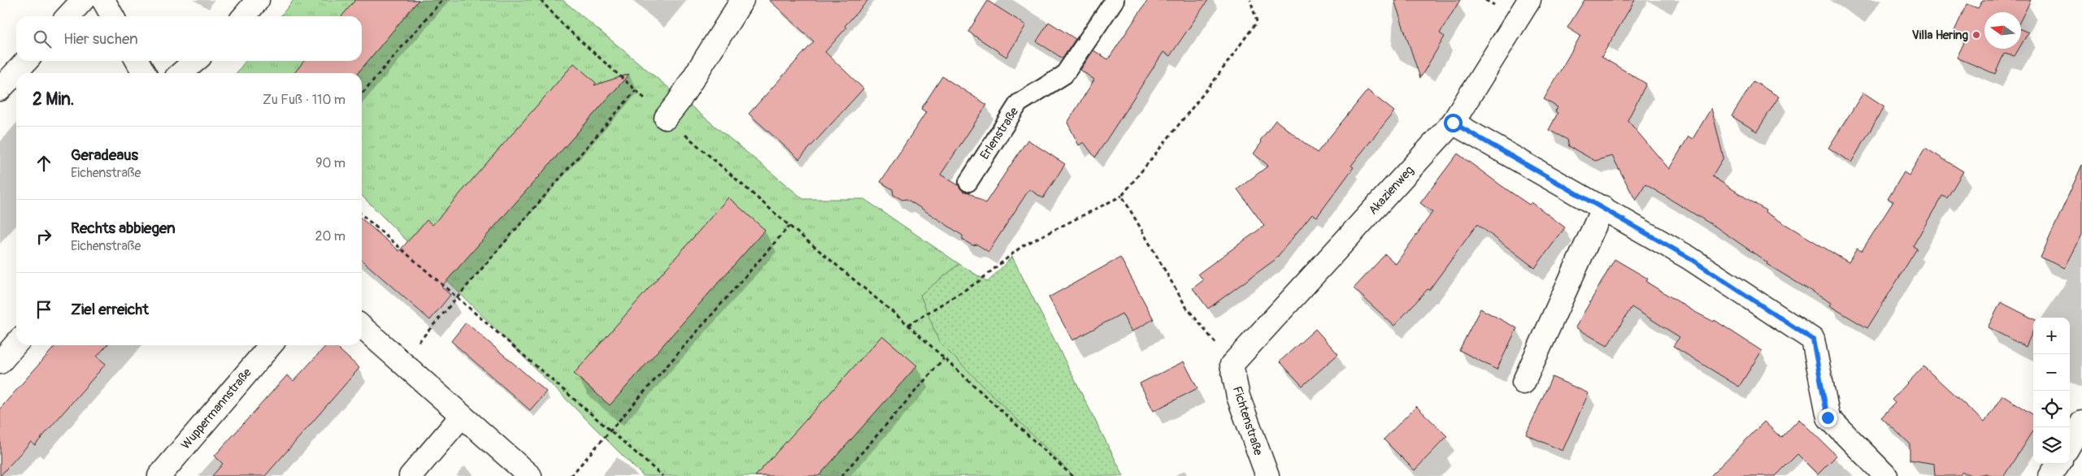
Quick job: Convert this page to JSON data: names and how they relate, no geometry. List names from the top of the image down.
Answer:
{
  "streets": {
    "street": ["Akazienweg", "Wuppermannstraße", "Fichtenstraße"],
    "lane": ["Erlenstraße"]
  },
  "crossings": [
    ["Akazienweg", "Fichtenstraße"]
  ],
  "places": ["Villa Hering"],
  "north": "left",
  "page": {
    "search": "Hier suchen",
    "heading": ["2 Min.", "Zu Fuß · 110 m"],
    "list": [
      ["Geradeaus", "Eichenstraße", "90 m"],
      ["Rechts abbiegen", "Eichenstraße", "20 m"],
      "Ziel erreicht"
    ],
    "map_buttons": ["+", "−"]
  }
}
